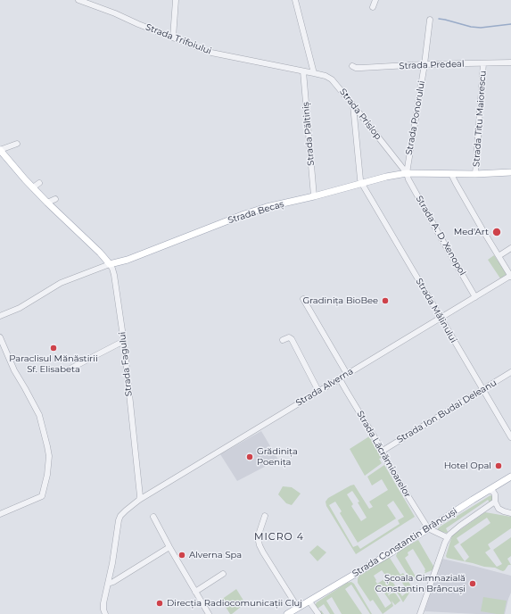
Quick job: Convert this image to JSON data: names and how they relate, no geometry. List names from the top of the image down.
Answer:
{
  "streets": {
    "main road": ["Strada Becaș", "Strada Fagului", "Strada Constantin Brâncuși"],
    "street": [
      "Strada Trifoiului",
      "Strada Predeal",
      "Strada Prislop",
      "Strada Ponorului",
      "Strada Titu Maiorescu",
      "Strada Păltiniș",
      "Strada A. D. Xenopol",
      "Strada Mălinului",
      "Strada Alverna",
      "Strada Ion Budai Deleanu",
      "Strada Lăcrămioarelor"
    ]
  },
  "crossings": [
    ["Strada Trifoiului", "Strada Prislop"],
    ["Strada Trifoiului", "Strada Păltiniș"],
    ["Strada Predeal", "Strada Ponorului"],
    ["Strada Predeal", "Strada Titu Maiorescu"],
    ["Strada Prislop", "Strada Ponorului"],
    ["Strada Prislop", "Strada Păltiniș"],
    ["Strada Prislop", "Strada Becaș"],
    ["Strada Prislop", "Strada A. D. Xenopol"],
    ["Strada Ponorului", "Strada Becaș"],
    ["Strada Ponorului", "Strada A. D. Xenopol"],
    ["Strada Titu Maiorescu", "Strada Becaș"],
    ["Strada Păltiniș", "Strada Becaș"],
    ["Strada Becaș", "Strada A. D. Xenopol"],
    ["Strada Becaș", "Strada Mălinului"],
    ["Strada Becaș", "Strada Fagului"],
    ["Strada A. D. Xenopol", "Strada Alverna"],
    ["Strada Mălinului", "Strada Alverna"],
    ["Strada Mălinului", "Strada Ion Budai Deleanu"],
    ["Strada Fagului", "Strada Alverna"],
    ["Strada Alverna", "Strada Lăcrămioarelor"],
    ["Strada Ion Budai Deleanu", "Strada Lăcrămioarelor"],
    ["Strada Lăcrămioarelor", "Strada Constantin Brâncuși"]
  ],
  "districts": ["MICRO 4"],
  "places": [
    "Med'Art",
    "Gradinița BioBee",
    "Paraclisul Mănăstirii Sf. Elisabeta",
    "Grădinița Poenița",
    "Hotel Opal",
    "Alverna Spa",
    "Școala Gimnazială Constantin Brâncuși",
    "Direcția Radiocomunicații Cluj"
  ]
}
